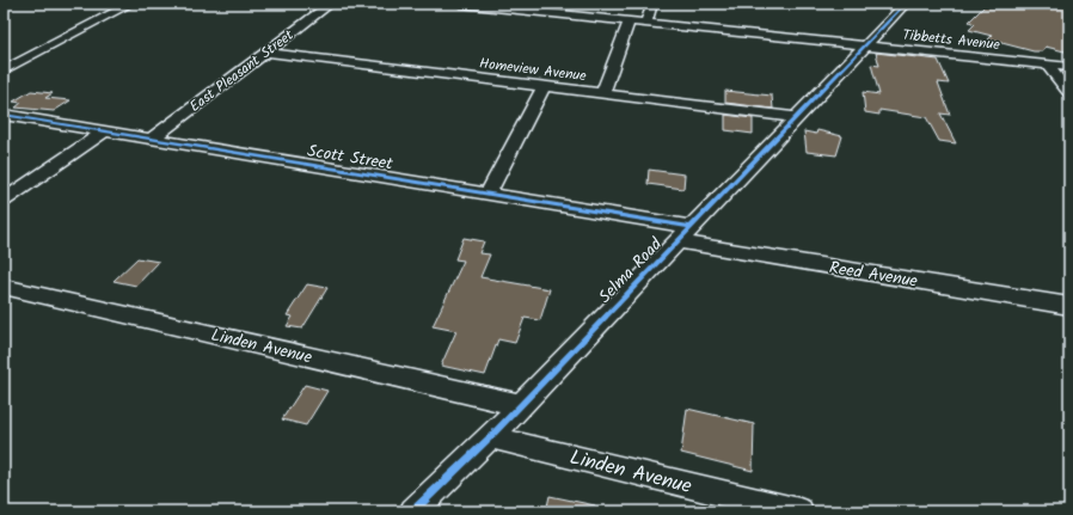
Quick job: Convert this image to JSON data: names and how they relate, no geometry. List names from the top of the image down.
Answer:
{
  "streets": {
    "street": [
      "Tibbetts Avenue",
      "Homeview Avenue",
      "East Pleasant Street",
      "Scott Street",
      "Selma Road",
      "Reed Avenue",
      "Linden Avenue"
    ]
  },
  "crossings": [
    ["Tibbetts Avenue", "Selma Road"],
    ["Homeview Avenue", "East Pleasant Street"],
    ["Homeview Avenue", "Selma Road"],
    ["East Pleasant Street", "Scott Street"],
    ["Scott Street", "Selma Road"],
    ["Selma Road", "Reed Avenue"],
    ["Selma Road", "Linden Avenue"]
  ]
}
